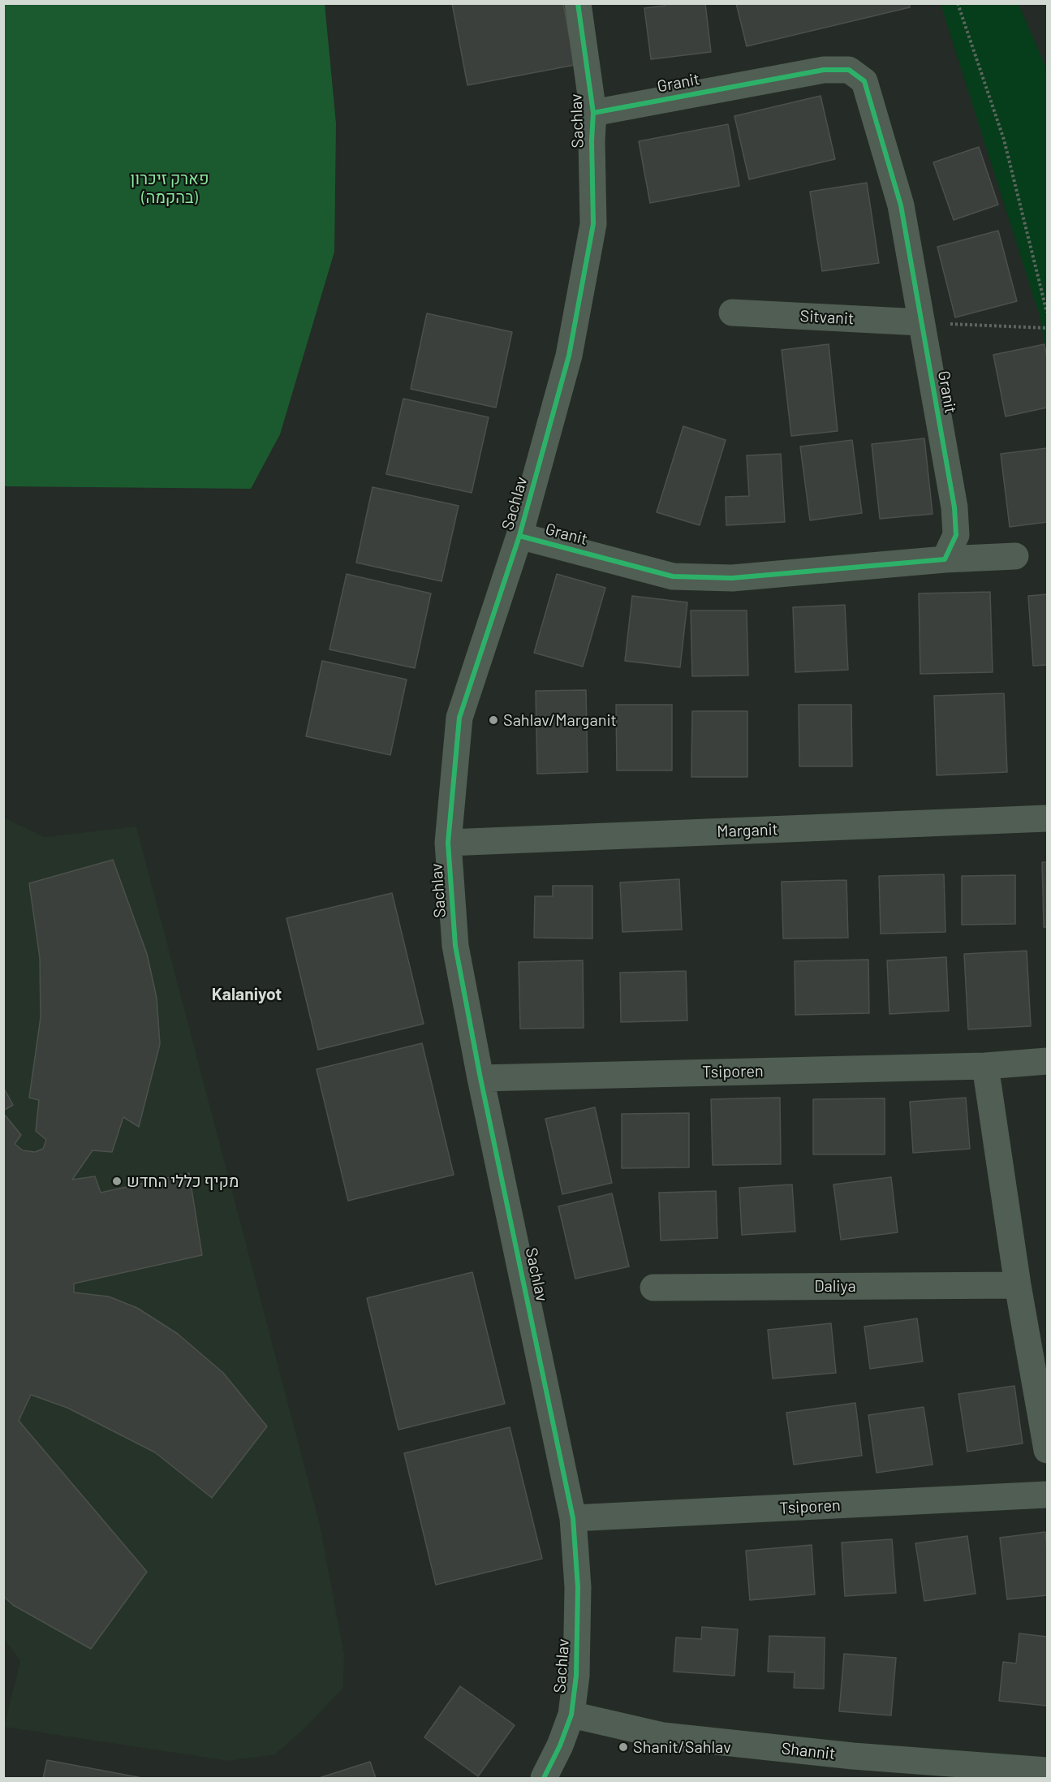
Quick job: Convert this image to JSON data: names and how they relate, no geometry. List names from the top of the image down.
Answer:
{
  "streets": {
    "street": [
      "Granit",
      "Sachlav",
      "Sitvanit",
      "Marganit",
      "Tsiporen",
      "Daliya",
      "Shannit"
    ]
  },
  "crossings": [
    ["Granit", "Sachlav"],
    ["Granit", "Sitvanit"],
    ["Sachlav", "Marganit"],
    ["Sachlav", "Tsiporen"],
    ["Sachlav", "Shannit"]
  ],
  "districts": ["Kalaniyot"],
  "parks": ["פארק זיכרון (בהקמה)"],
  "places": ["Sahlav/Marganit", "מקיף כללי החדש", "Shanit/Sahlav"]
}
